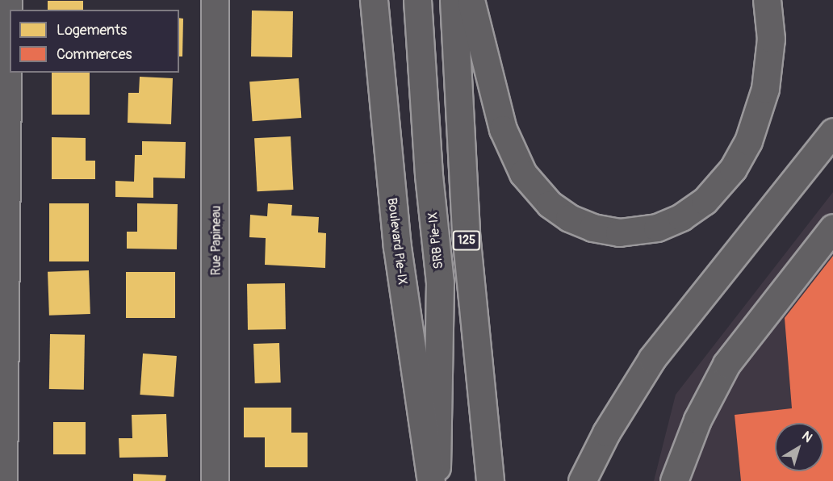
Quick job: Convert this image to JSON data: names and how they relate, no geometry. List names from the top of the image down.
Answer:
{
  "streets": {
    "main road": [
      "Rue Papineau",
      "SRB Pie-IX",
      "125",
      "Boulevard Pie-IX"
    ]
  },
  "legend": ["Logements", "Commerces"],
  "north": "top right"
}
